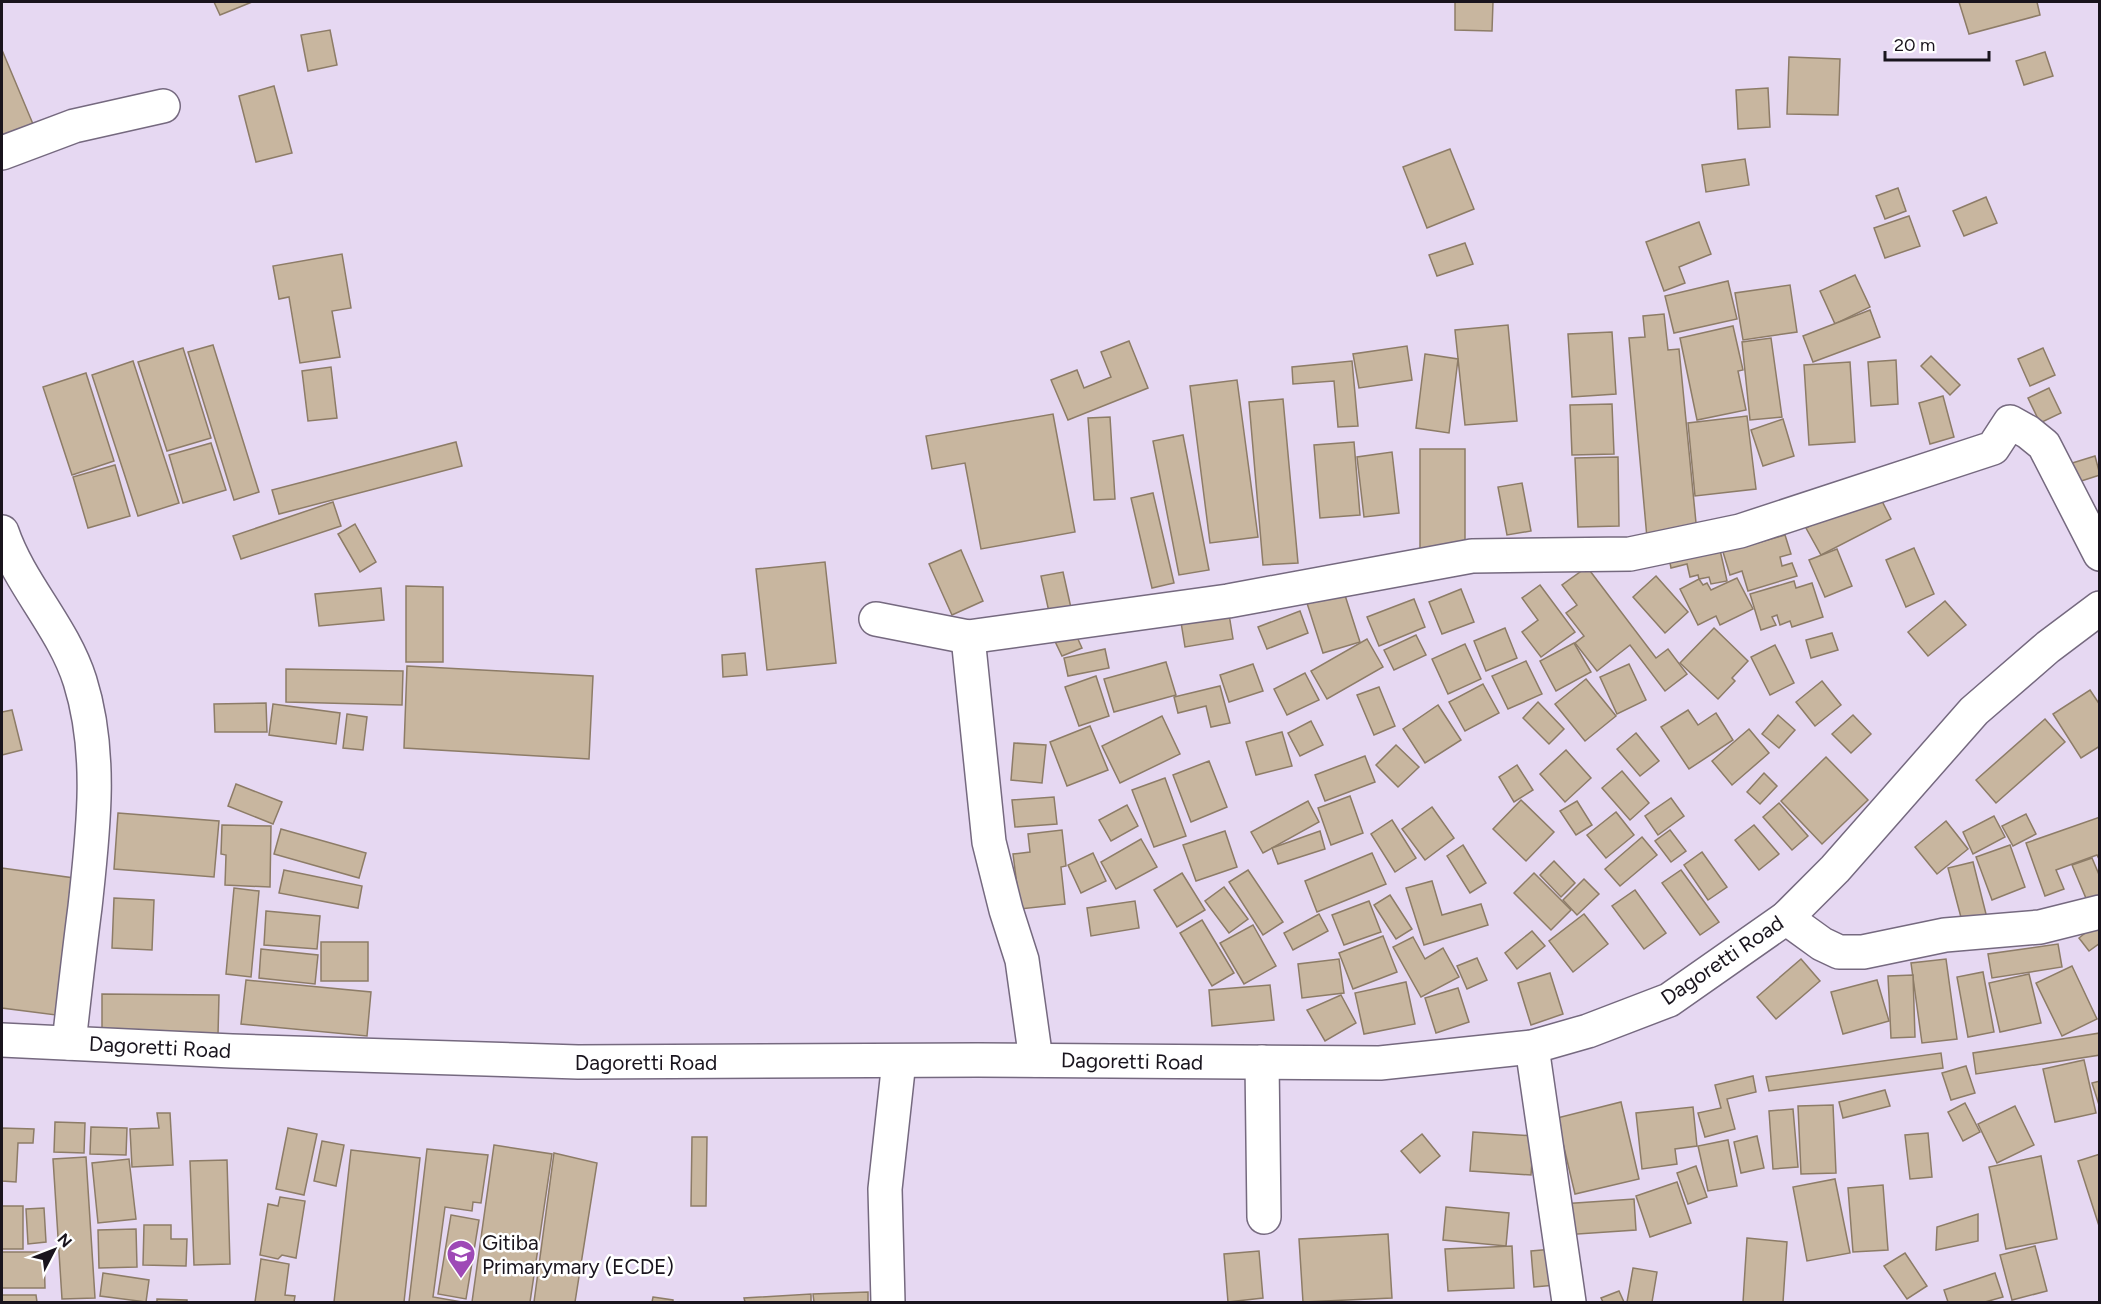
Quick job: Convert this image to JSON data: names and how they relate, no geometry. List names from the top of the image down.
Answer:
{
  "streets": {
    "street": ["Dagoretti Road"]
  },
  "places": {
    "school or university": ["Gitiba Primarymary (ECDE)"]
  },
  "scale_bar": "20 m",
  "north": "top right"
}
